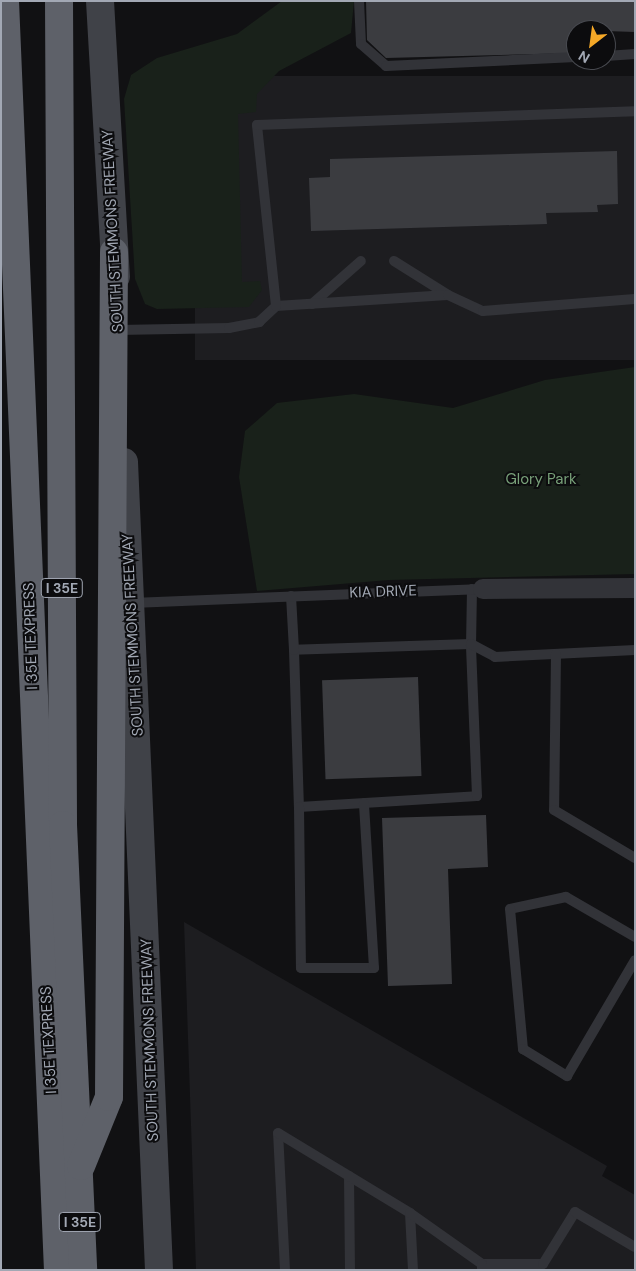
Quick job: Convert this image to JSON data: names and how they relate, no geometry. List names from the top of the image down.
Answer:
{
  "streets": {
    "highway": ["I 35E", "I 35E TEXPRESS"],
    "main road": ["SOUTH STEMMONS FREEWAY"],
    "street": ["KIA DRIVE"]
  },
  "crossings": [
    ["SOUTH STEMMONS FREEWAY", "KIA DRIVE"]
  ],
  "parks": ["Glory Park"],
  "north": "bottom left"
}
